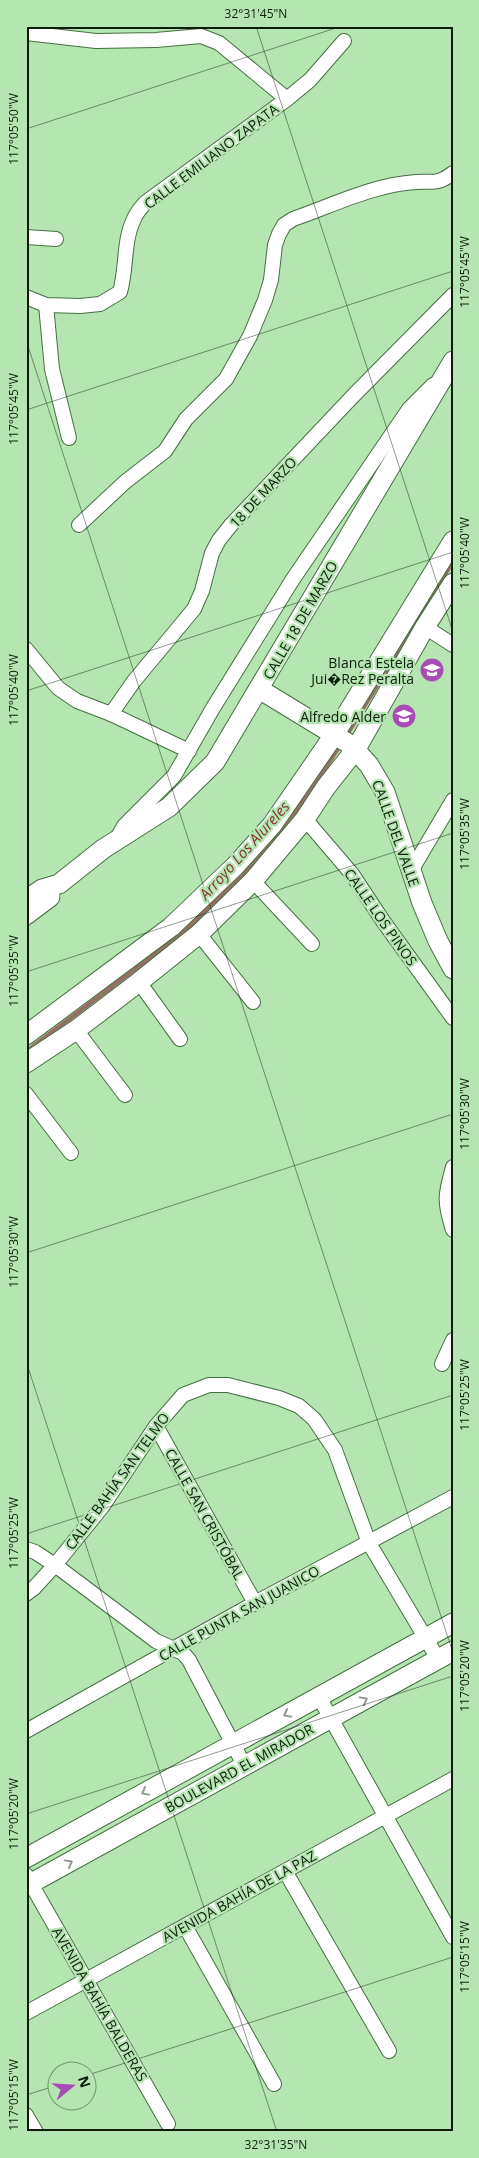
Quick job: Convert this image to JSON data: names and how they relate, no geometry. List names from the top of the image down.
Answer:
{
  "streets": {
    "main road": ["CALLE 18 DE MARZO", "CALLE DEL VALLE", "BOULEVARD EL MIRADOR"],
    "street": [
      "CALLE EMILIANO ZAPATA",
      "18 DE MARZO",
      "CALLE LOS PINOS",
      "CALLE BAHÍA SAN TELMO",
      "CALLE SAN CRISTÓBAL",
      "CALLE PUNTA SAN JUANICO",
      "AVENIDA BAHÍA DE LA PAZ",
      "AVENIDA BAHÍA BALDERAS"
    ]
  },
  "crossings": [
    ["CALLE 18 DE MARZO", "CALLE DEL VALLE"],
    ["CALLE BAHÍA SAN TELMO", "CALLE SAN CRISTÓBAL"],
    ["CALLE BAHÍA SAN TELMO", "CALLE PUNTA SAN JUANICO"],
    ["CALLE BAHÍA SAN TELMO", "BOULEVARD EL MIRADOR"],
    ["CALLE SAN CRISTÓBAL", "CALLE PUNTA SAN JUANICO"],
    ["BOULEVARD EL MIRADOR", "AVENIDA BAHÍA BALDERAS"],
    ["AVENIDA BAHÍA DE LA PAZ", "AVENIDA BAHÍA BALDERAS"]
  ],
  "water": ["Arroyo Los Alureles"],
  "places": {
    "school or university": ["Blanca Estela Jui�Rez Peralta", "Alfredo Alder"]
  },
  "north": "right",
  "coordinates": [
    "32°31'45\"N",
    "117°05'50\"W",
    "117°05'45\"W",
    "117°05'40\"W",
    "117°05'35\"W",
    "117°05'30\"W",
    "117°05'25\"W",
    "117°05'20\"W",
    "117°05'15\"W",
    "32°31'35\"N"
  ]
}
